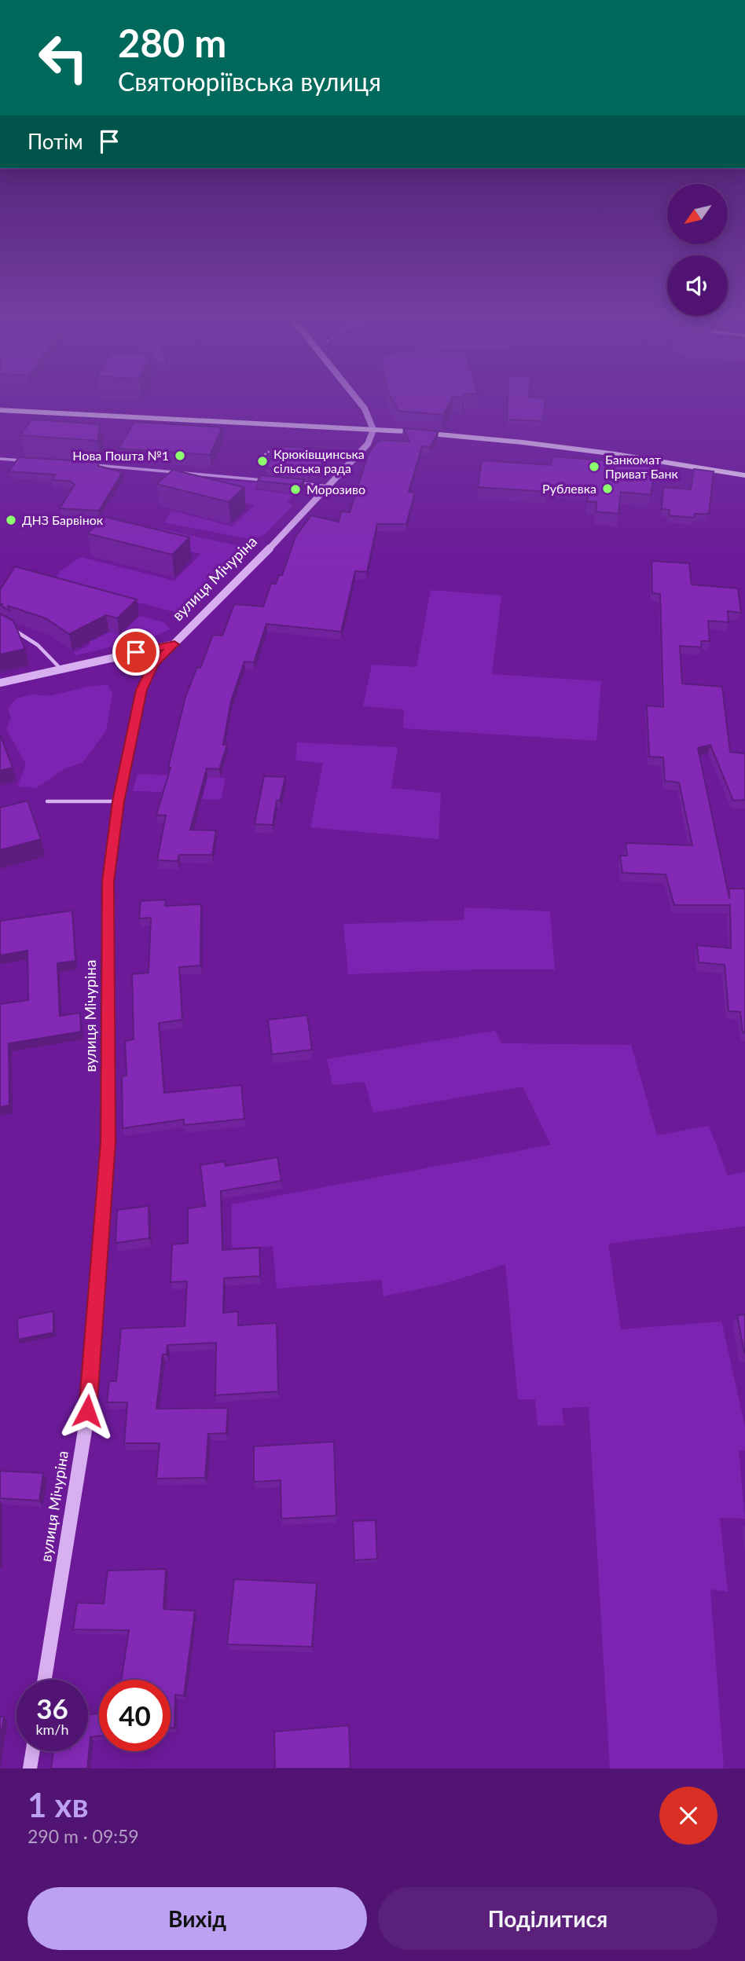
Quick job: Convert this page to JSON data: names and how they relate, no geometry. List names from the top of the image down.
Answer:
{
  "streets": {
    "street": ["вулиця Мічуріна"]
  },
  "places": [
    "Нова Пошта №1",
    "Крюківщинська сільська рада",
    "Банкомат Приват Банк",
    "Рублевка",
    "Морозиво",
    "ДНЗ Барвінок"
  ],
  "north": "bottom left",
  "page": {
    "turn": ["280 m", "Святоюріївська вулиця"],
    "then": "Потім",
    "speed": "36 km/h",
    "limit": "40",
    "heading": ["1 хв", "290 m · 09:59"],
    "buttons": ["Вихід", "Поділитися"]
  }
}
